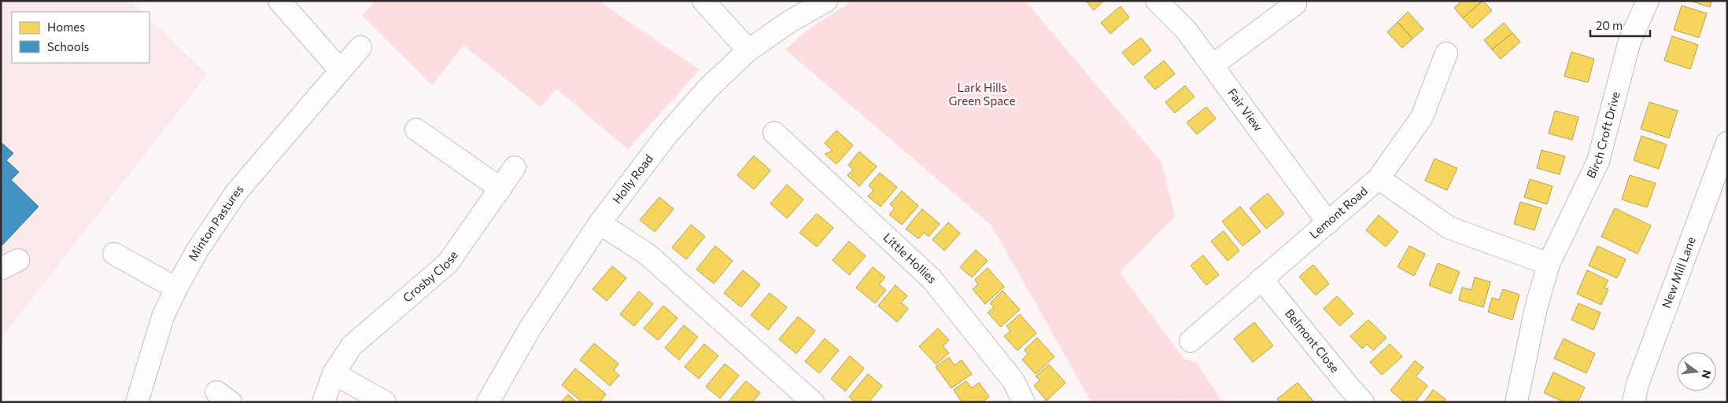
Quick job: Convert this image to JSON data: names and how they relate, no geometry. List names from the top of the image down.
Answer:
{
  "streets": {
    "street": [
      "Fair View",
      "Birch Croft Drive",
      "Holly Road",
      "Lemont Road",
      "Minton Pastures",
      "Little Hollies",
      "New Mill Lane",
      "Crosby Close",
      "Belmont Close"
    ]
  },
  "crossings": [
    ["Fair View", "Lemont Road"],
    ["Lemont Road", "Belmont Close"]
  ],
  "parks": ["Lark Hills Green Space"],
  "legend": ["Homes", "Schools"],
  "scale_bar": "20 m",
  "north": "right"
}
